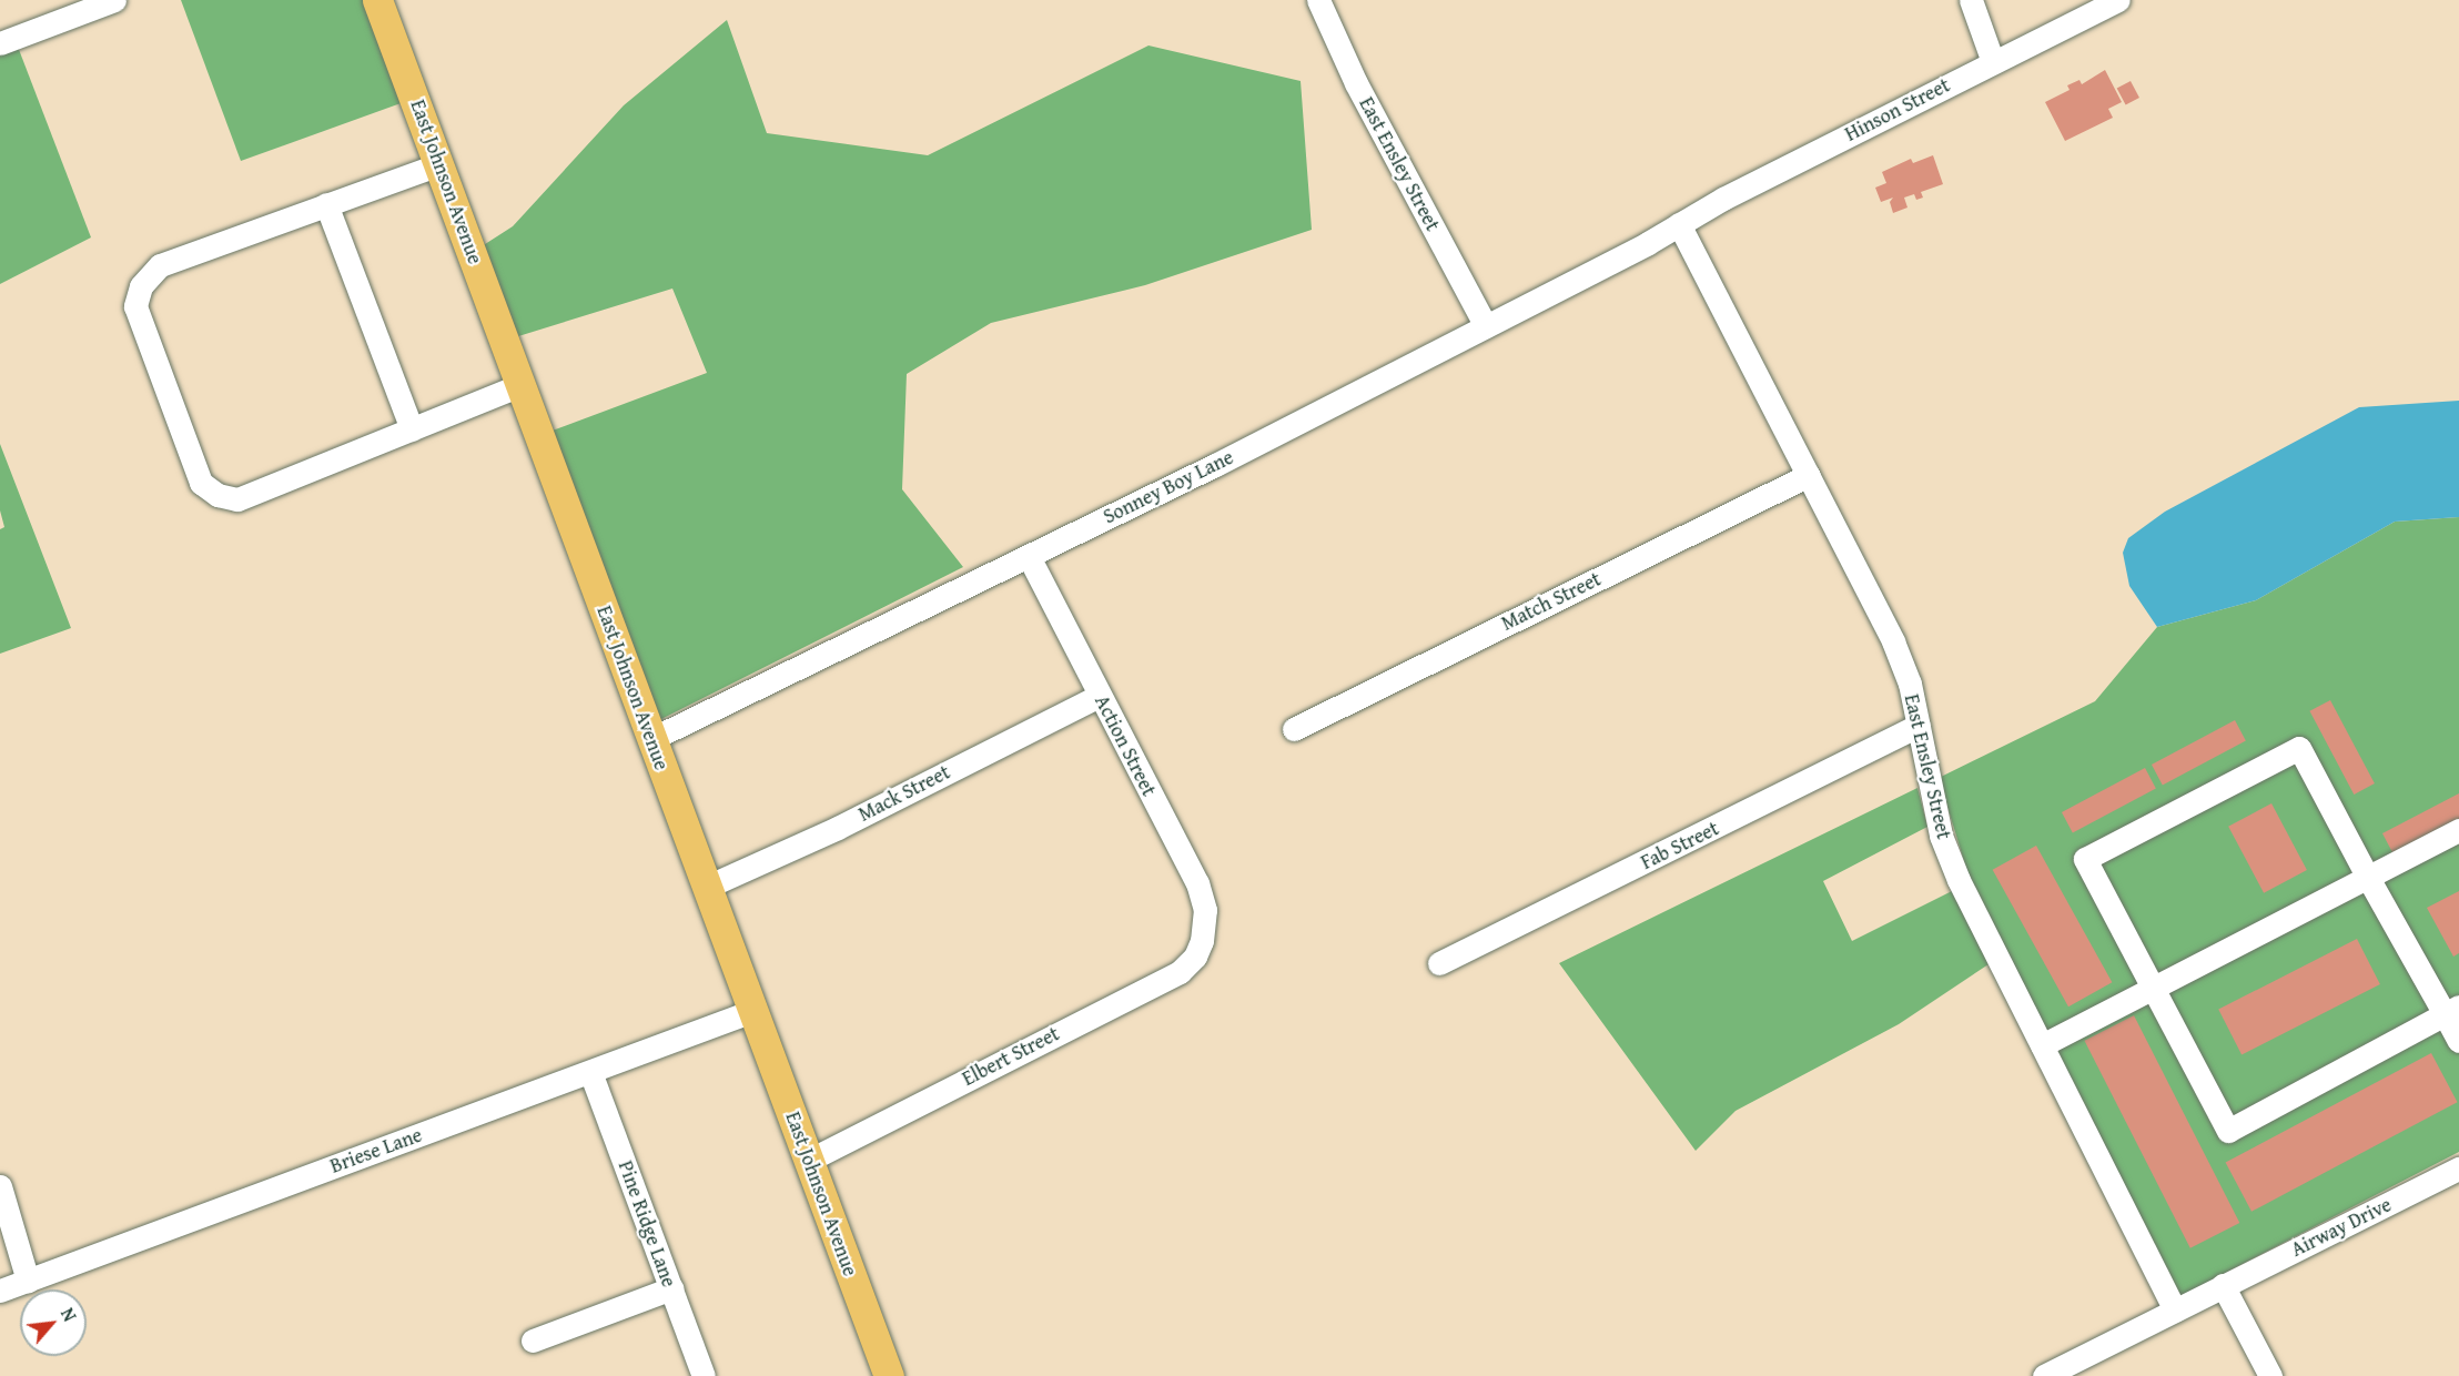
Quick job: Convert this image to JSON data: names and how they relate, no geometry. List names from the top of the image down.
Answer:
{
  "streets": {
    "main road": ["East Johnson Avenue"],
    "street": [
      "Hinson Street",
      "East Ensley Street",
      "Sonney Boy Lane",
      "Match Street",
      "Action Street",
      "Mack Street",
      "Fab Street",
      "Elbert Street",
      "Briese Lane",
      "Pine Ridge Lane",
      "Airway Drive"
    ]
  },
  "crossings": [
    ["Hinson Street", "East Ensley Street"],
    ["Hinson Street", "Sonney Boy Lane"],
    ["East Ensley Street", "Sonney Boy Lane"],
    ["East Ensley Street", "Match Street"],
    ["East Ensley Street", "Fab Street"],
    ["East Ensley Street", "Airway Drive"],
    ["East Johnson Avenue", "Sonney Boy Lane"],
    ["East Johnson Avenue", "Mack Street"],
    ["East Johnson Avenue", "Elbert Street"],
    ["East Johnson Avenue", "Briese Lane"],
    ["Sonney Boy Lane", "Action Street"],
    ["Action Street", "Mack Street"],
    ["Action Street", "Elbert Street"],
    ["Briese Lane", "Pine Ridge Lane"]
  ],
  "north": "top right"
}
